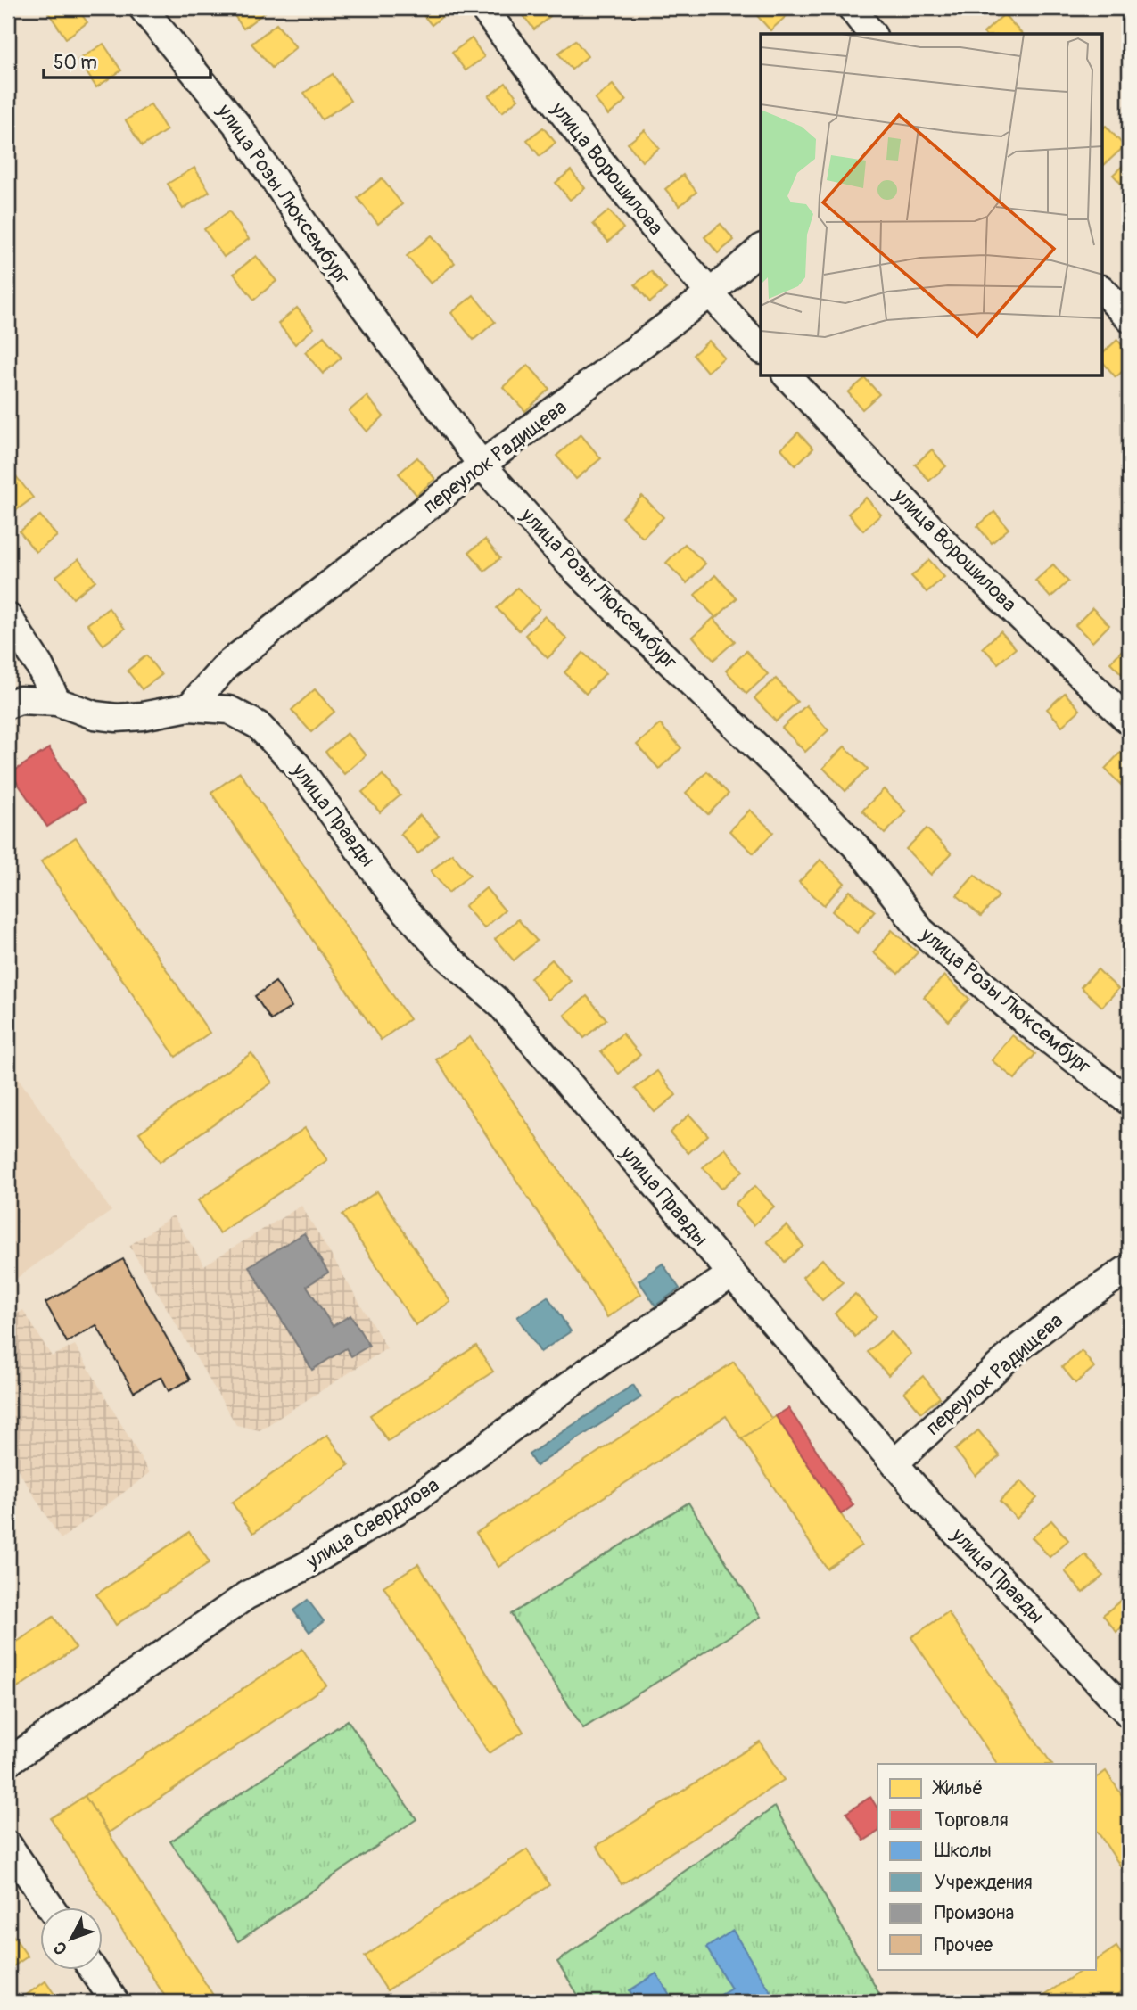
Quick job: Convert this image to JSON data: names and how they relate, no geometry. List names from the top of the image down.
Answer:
{
  "streets": {
    "street": [
      "улица Ворошилова",
      "улица Розы Люксембург",
      "переулок Радищева",
      "улица Правды",
      "улица Свердлова"
    ]
  },
  "crossings": [
    ["улица Ворошилова", "переулок Радищева"],
    ["улица Розы Люксембург", "переулок Радищева"],
    ["переулок Радищева", "улица Правды"],
    ["улица Правды", "улица Свердлова"]
  ],
  "legend": [
    "Жильё",
    "Торговля",
    "Школы",
    "Учреждения",
    "Промзона",
    "Прочее"
  ],
  "scale_bar": "50 m",
  "north": "bottom left"
}
